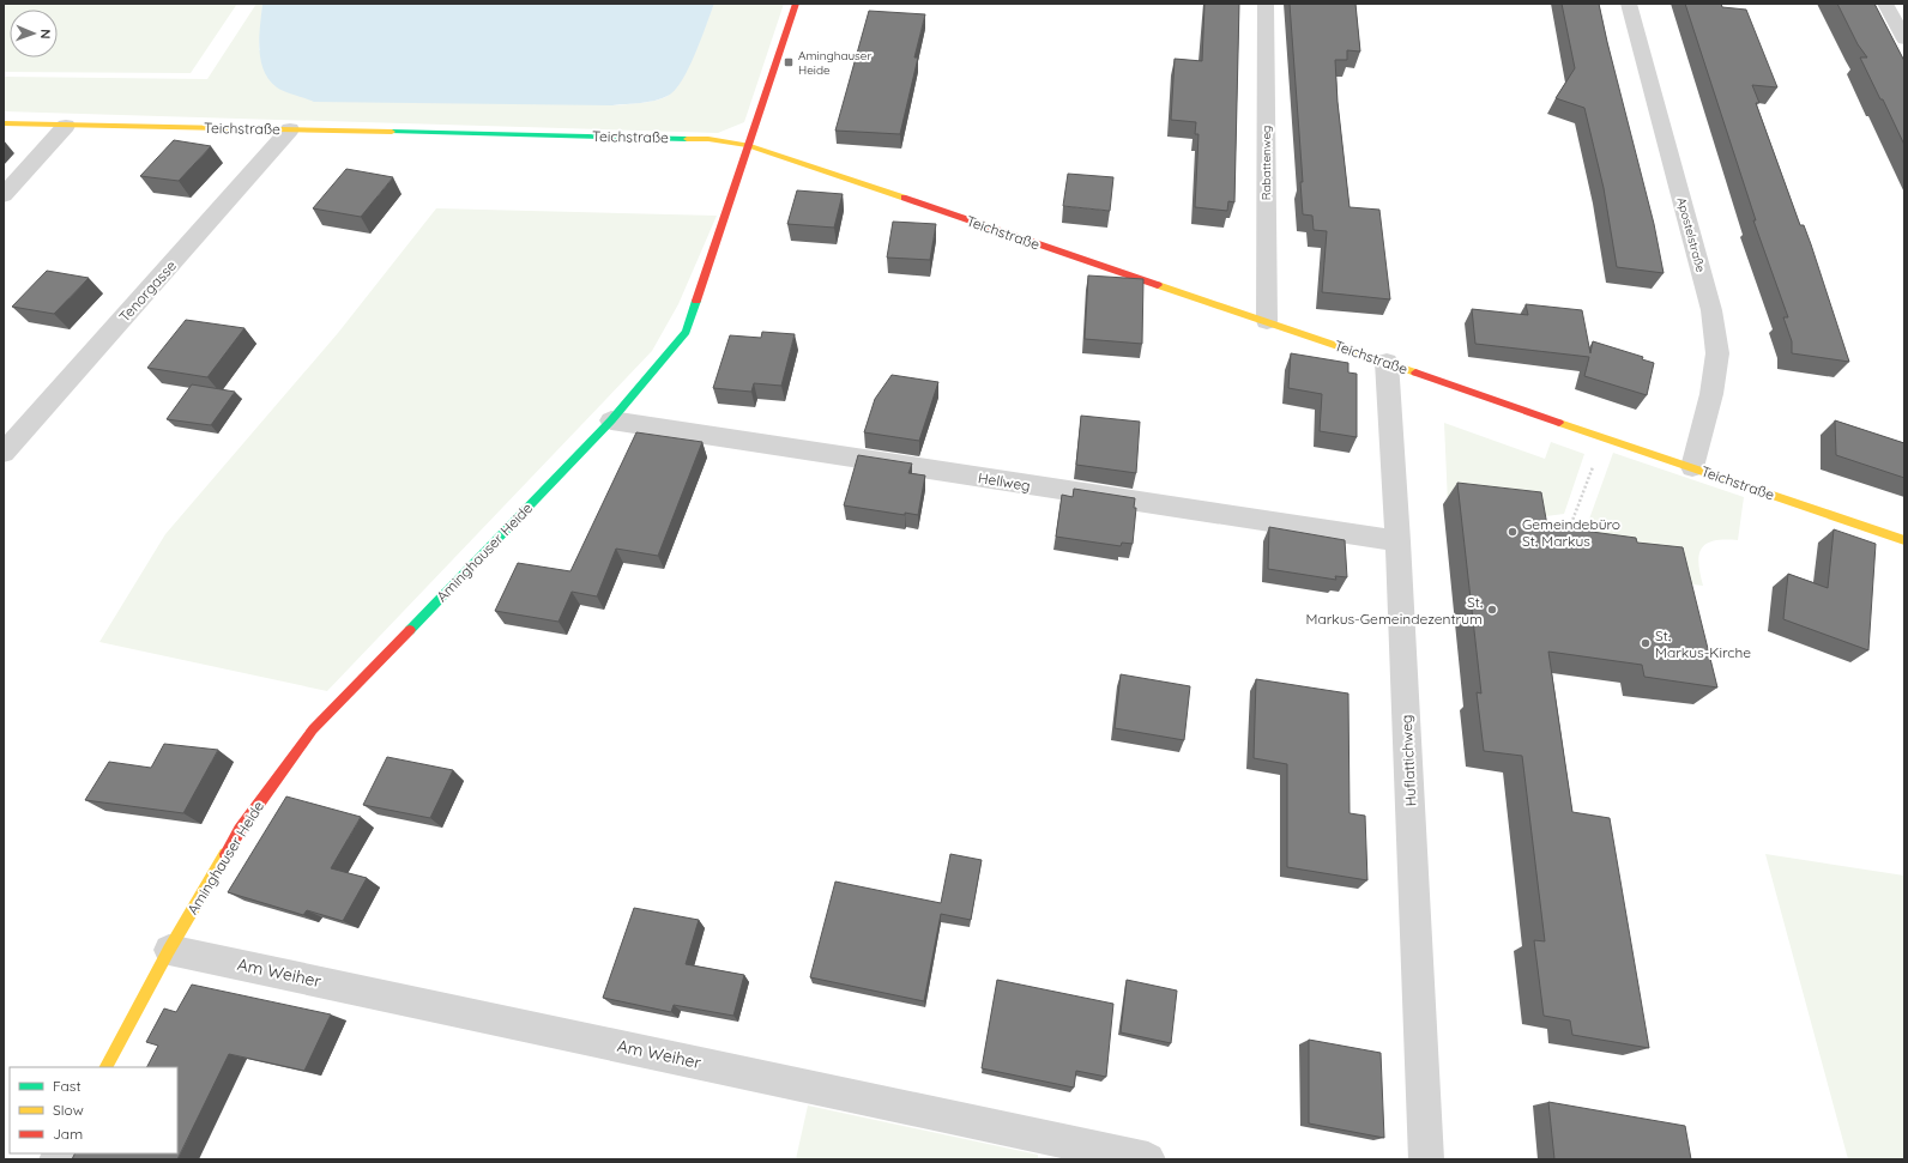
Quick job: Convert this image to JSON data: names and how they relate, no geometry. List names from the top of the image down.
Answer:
{
  "streets": {
    "street": [
      "Teichstraße",
      "Rabattenweg",
      "Apostelstraße",
      "Tenorgasse",
      "Hellweg",
      "Aminghauser Heide",
      "Huflattichweg",
      "Am Weiher"
    ]
  },
  "crossings": [
    ["Teichstraße", "Rabattenweg"],
    ["Teichstraße", "Apostelstraße"],
    ["Teichstraße", "Tenorgasse"],
    ["Teichstraße", "Aminghauser Heide"],
    ["Teichstraße", "Huflattichweg"],
    ["Hellweg", "Aminghauser Heide"],
    ["Hellweg", "Huflattichweg"],
    ["Aminghauser Heide", "Am Weiher"]
  ],
  "places": {
    "transit": ["Aminghauser Heide"],
    "other": ["Gemeindebüro St. Markus", "St. Markus-Gemeindezentrum", "St. Markus-Kirche"]
  },
  "legend": ["Fast", "Slow", "Jam"],
  "north": "right"
}
